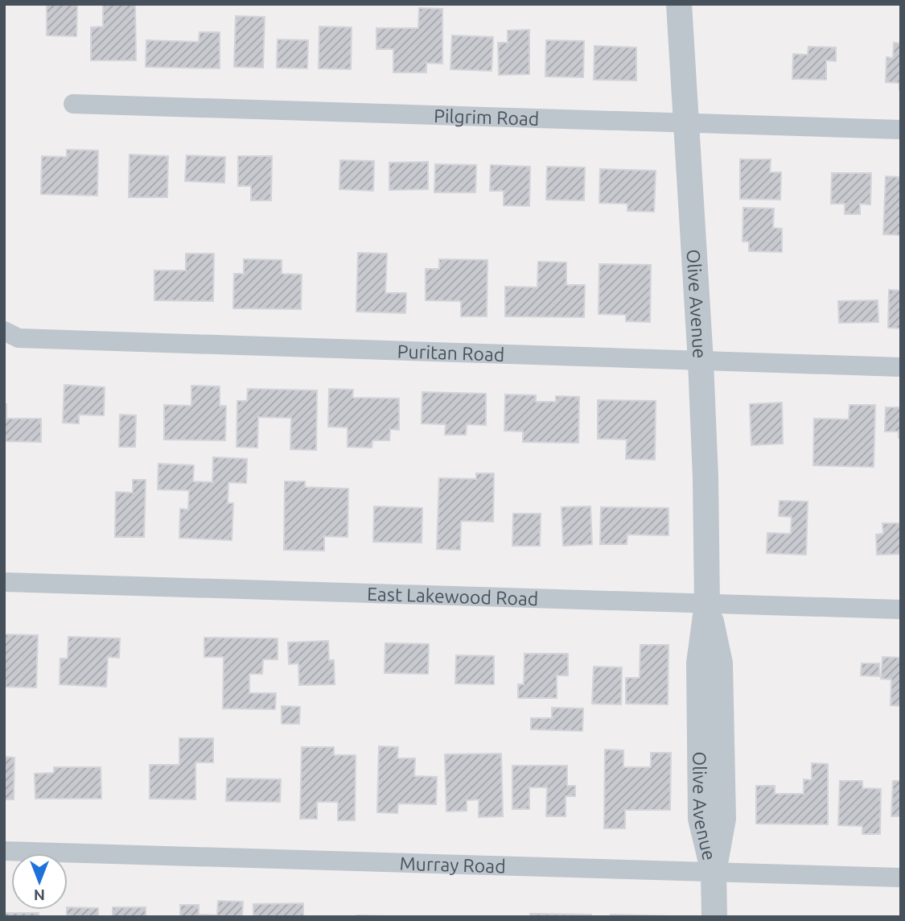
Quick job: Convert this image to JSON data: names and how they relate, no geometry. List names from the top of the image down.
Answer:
{
  "streets": {
    "street": [
      "Pilgrim Road",
      "Olive Avenue",
      "Puritan Road",
      "East Lakewood Road",
      "Murray Road"
    ]
  },
  "crossings": [
    ["Pilgrim Road", "Olive Avenue"],
    ["Olive Avenue", "Puritan Road"],
    ["Olive Avenue", "East Lakewood Road"],
    ["Olive Avenue", "Murray Road"]
  ],
  "north": "bottom"
}
